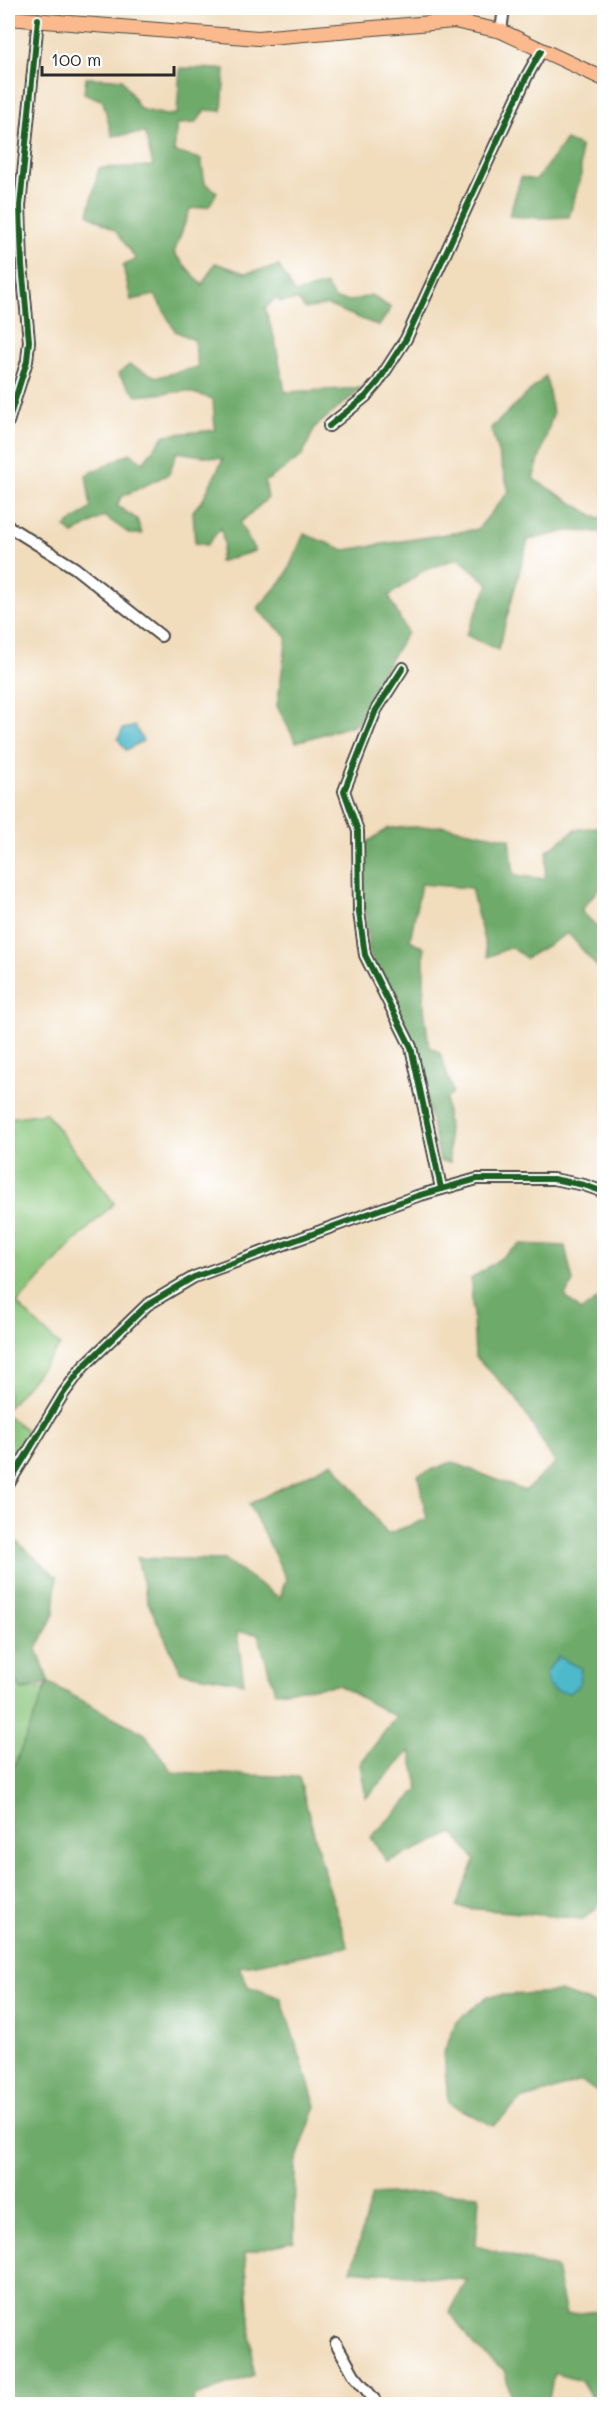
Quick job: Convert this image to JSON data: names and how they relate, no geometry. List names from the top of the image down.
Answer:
{
  "scale_bar": "100 m"
}
